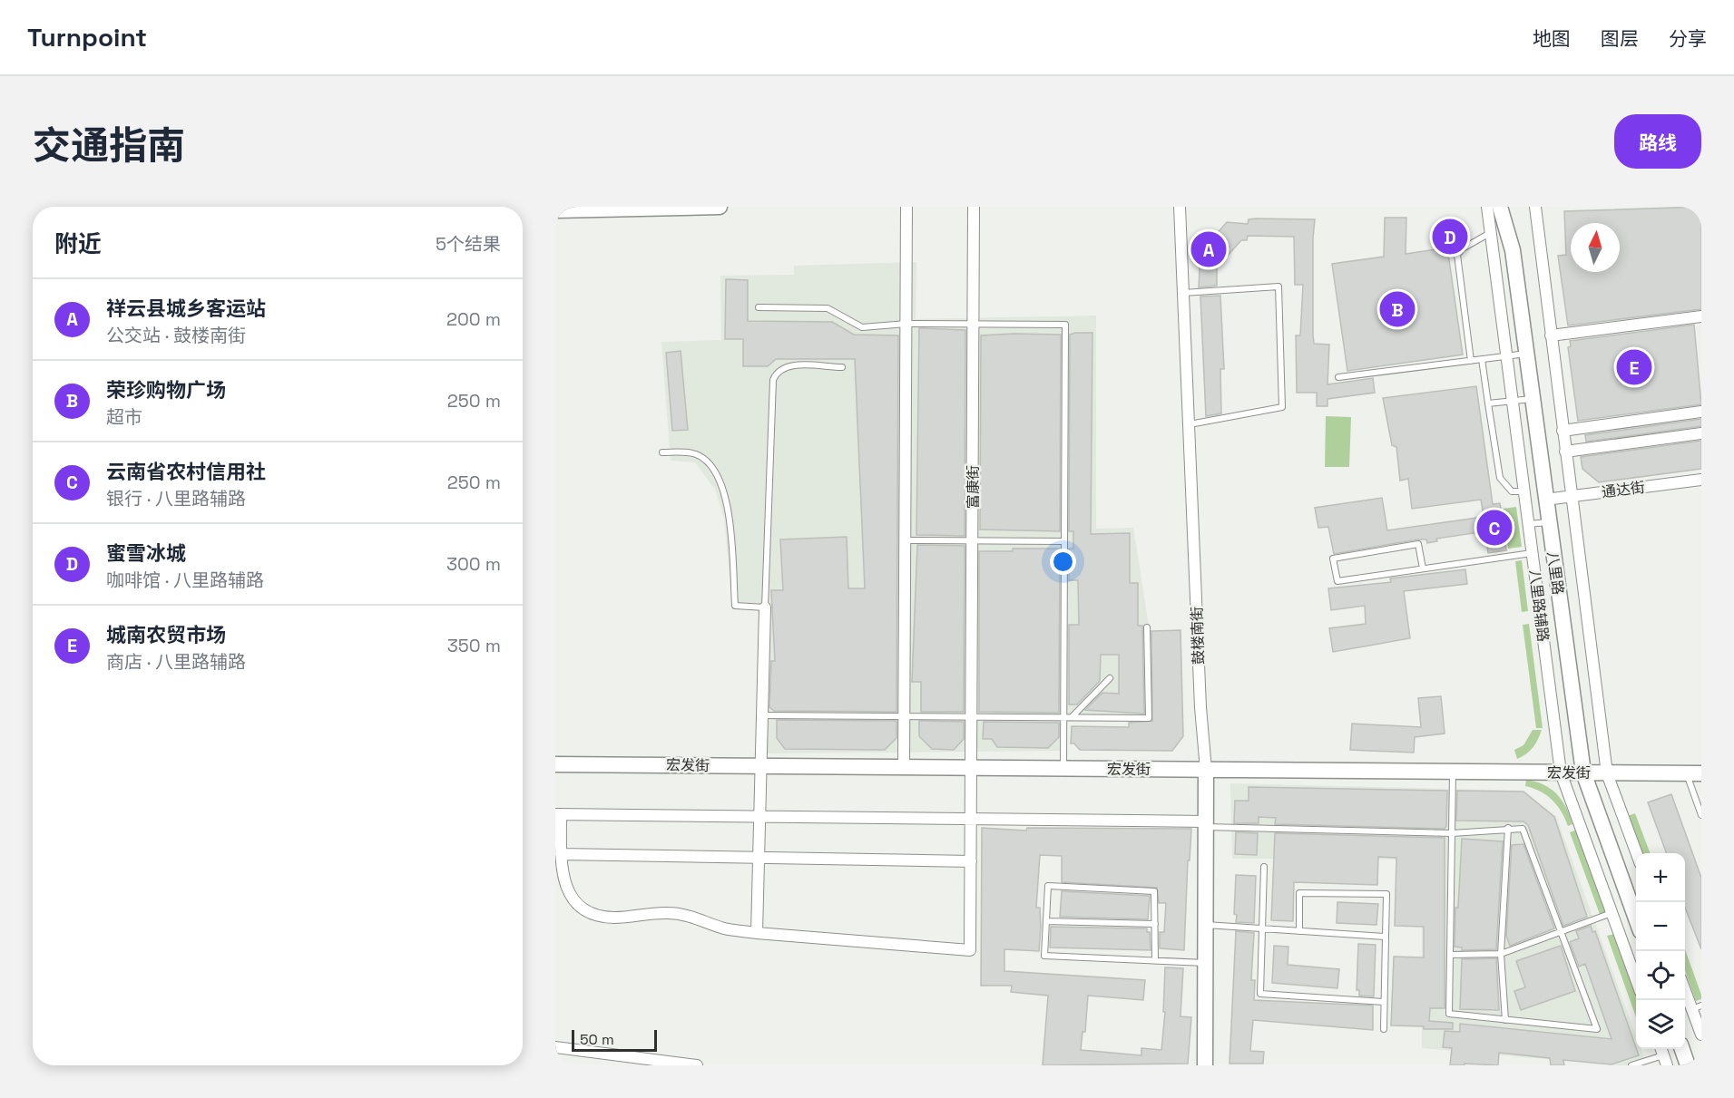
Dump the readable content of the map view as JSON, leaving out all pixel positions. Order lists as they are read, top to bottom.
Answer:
{
  "streets": {
    "street": [
      "富康街",
      "通达街",
      "八里路",
      "八里路辅路",
      "鼓楼南街",
      "宏发街"
    ]
  },
  "crossings": [
    ["富康街", "宏发街"],
    ["通达街", "八里路"],
    ["八里路", "宏发街"],
    ["八里路辅路", "宏发街"],
    ["鼓楼南街", "宏发街"]
  ],
  "scale_bar": "50 m",
  "north": "top",
  "page": {
    "header": "Turnpoint",
    "nav": ["地图", "图层", "分享"],
    "title": "交通指南",
    "buttons": "路线",
    "heading": ["附近", "5个结果"],
    "pins": [
      "D",
      "A",
      "B",
      "E",
      "C"
    ],
    "list": [
      {
        "mark": "A",
        "name": "祥云县城乡客运站",
        "note": "公交站 · 鼓楼南街",
        "value": "200 m"
      },
      {
        "mark": "B",
        "name": "荣珍购物广场",
        "note": "超市",
        "value": "250 m"
      },
      {
        "mark": "C",
        "name": "云南省农村信用社",
        "note": "银行 · 八里路辅路",
        "value": "250 m"
      },
      {
        "mark": "D",
        "name": "蜜雪冰城",
        "note": "咖啡馆 · 八里路辅路",
        "value": "300 m"
      },
      {
        "mark": "E",
        "name": "城南农贸市场",
        "note": "商店 · 八里路辅路",
        "value": "350 m"
      }
    ],
    "map_buttons": ["+", "−"],
    "scale": "50 m"
  }
}
